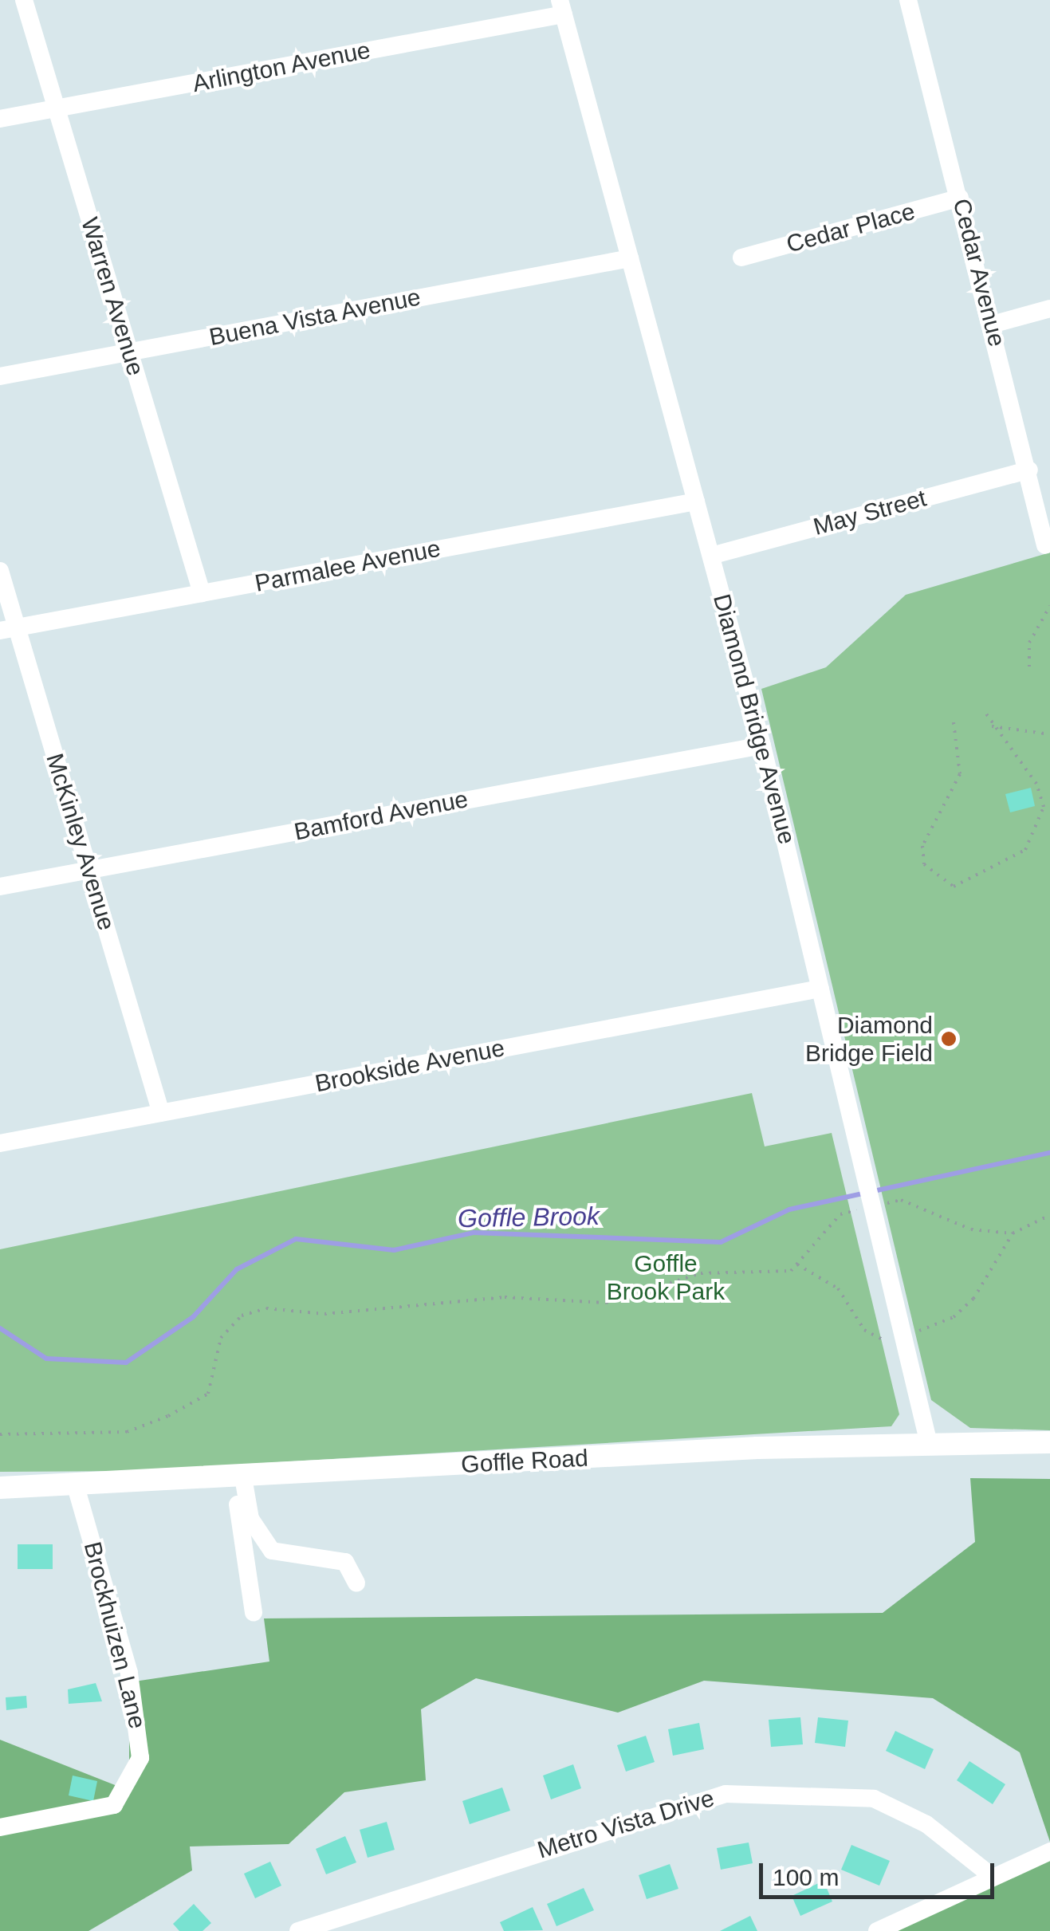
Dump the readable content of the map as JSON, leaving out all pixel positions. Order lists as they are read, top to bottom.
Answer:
{
  "streets": {
    "main road": ["Goffle Road"],
    "street": [
      "Arlington Avenue",
      "Cedar Place",
      "Cedar Avenue",
      "Warren Avenue",
      "Buena Vista Avenue",
      "May Street",
      "Parmalee Avenue",
      "Diamond Bridge Avenue",
      "Bamford Avenue",
      "McKinley Avenue",
      "Brookside Avenue",
      "Brockhuizen Lane",
      "Metro Vista Drive"
    ]
  },
  "crossings": [
    ["Arlington Avenue", "Warren Avenue"],
    ["Arlington Avenue", "Diamond Bridge Avenue"],
    ["Cedar Place", "Cedar Avenue"],
    ["Cedar Avenue", "May Street"],
    ["Warren Avenue", "Buena Vista Avenue"],
    ["Warren Avenue", "Parmalee Avenue"],
    ["Buena Vista Avenue", "Diamond Bridge Avenue"],
    ["May Street", "Diamond Bridge Avenue"],
    ["Parmalee Avenue", "Diamond Bridge Avenue"],
    ["Parmalee Avenue", "McKinley Avenue"],
    ["Diamond Bridge Avenue", "Bamford Avenue"],
    ["Diamond Bridge Avenue", "Brookside Avenue"],
    ["Diamond Bridge Avenue", "Goffle Road"],
    ["Bamford Avenue", "McKinley Avenue"],
    ["McKinley Avenue", "Brookside Avenue"],
    ["Goffle Road", "Brockhuizen Lane"]
  ],
  "water": ["Goffle Brook"],
  "parks": ["Goffle Brook Park"],
  "places": ["Diamond Bridge Field"],
  "scale_bar": "100 m"
}
